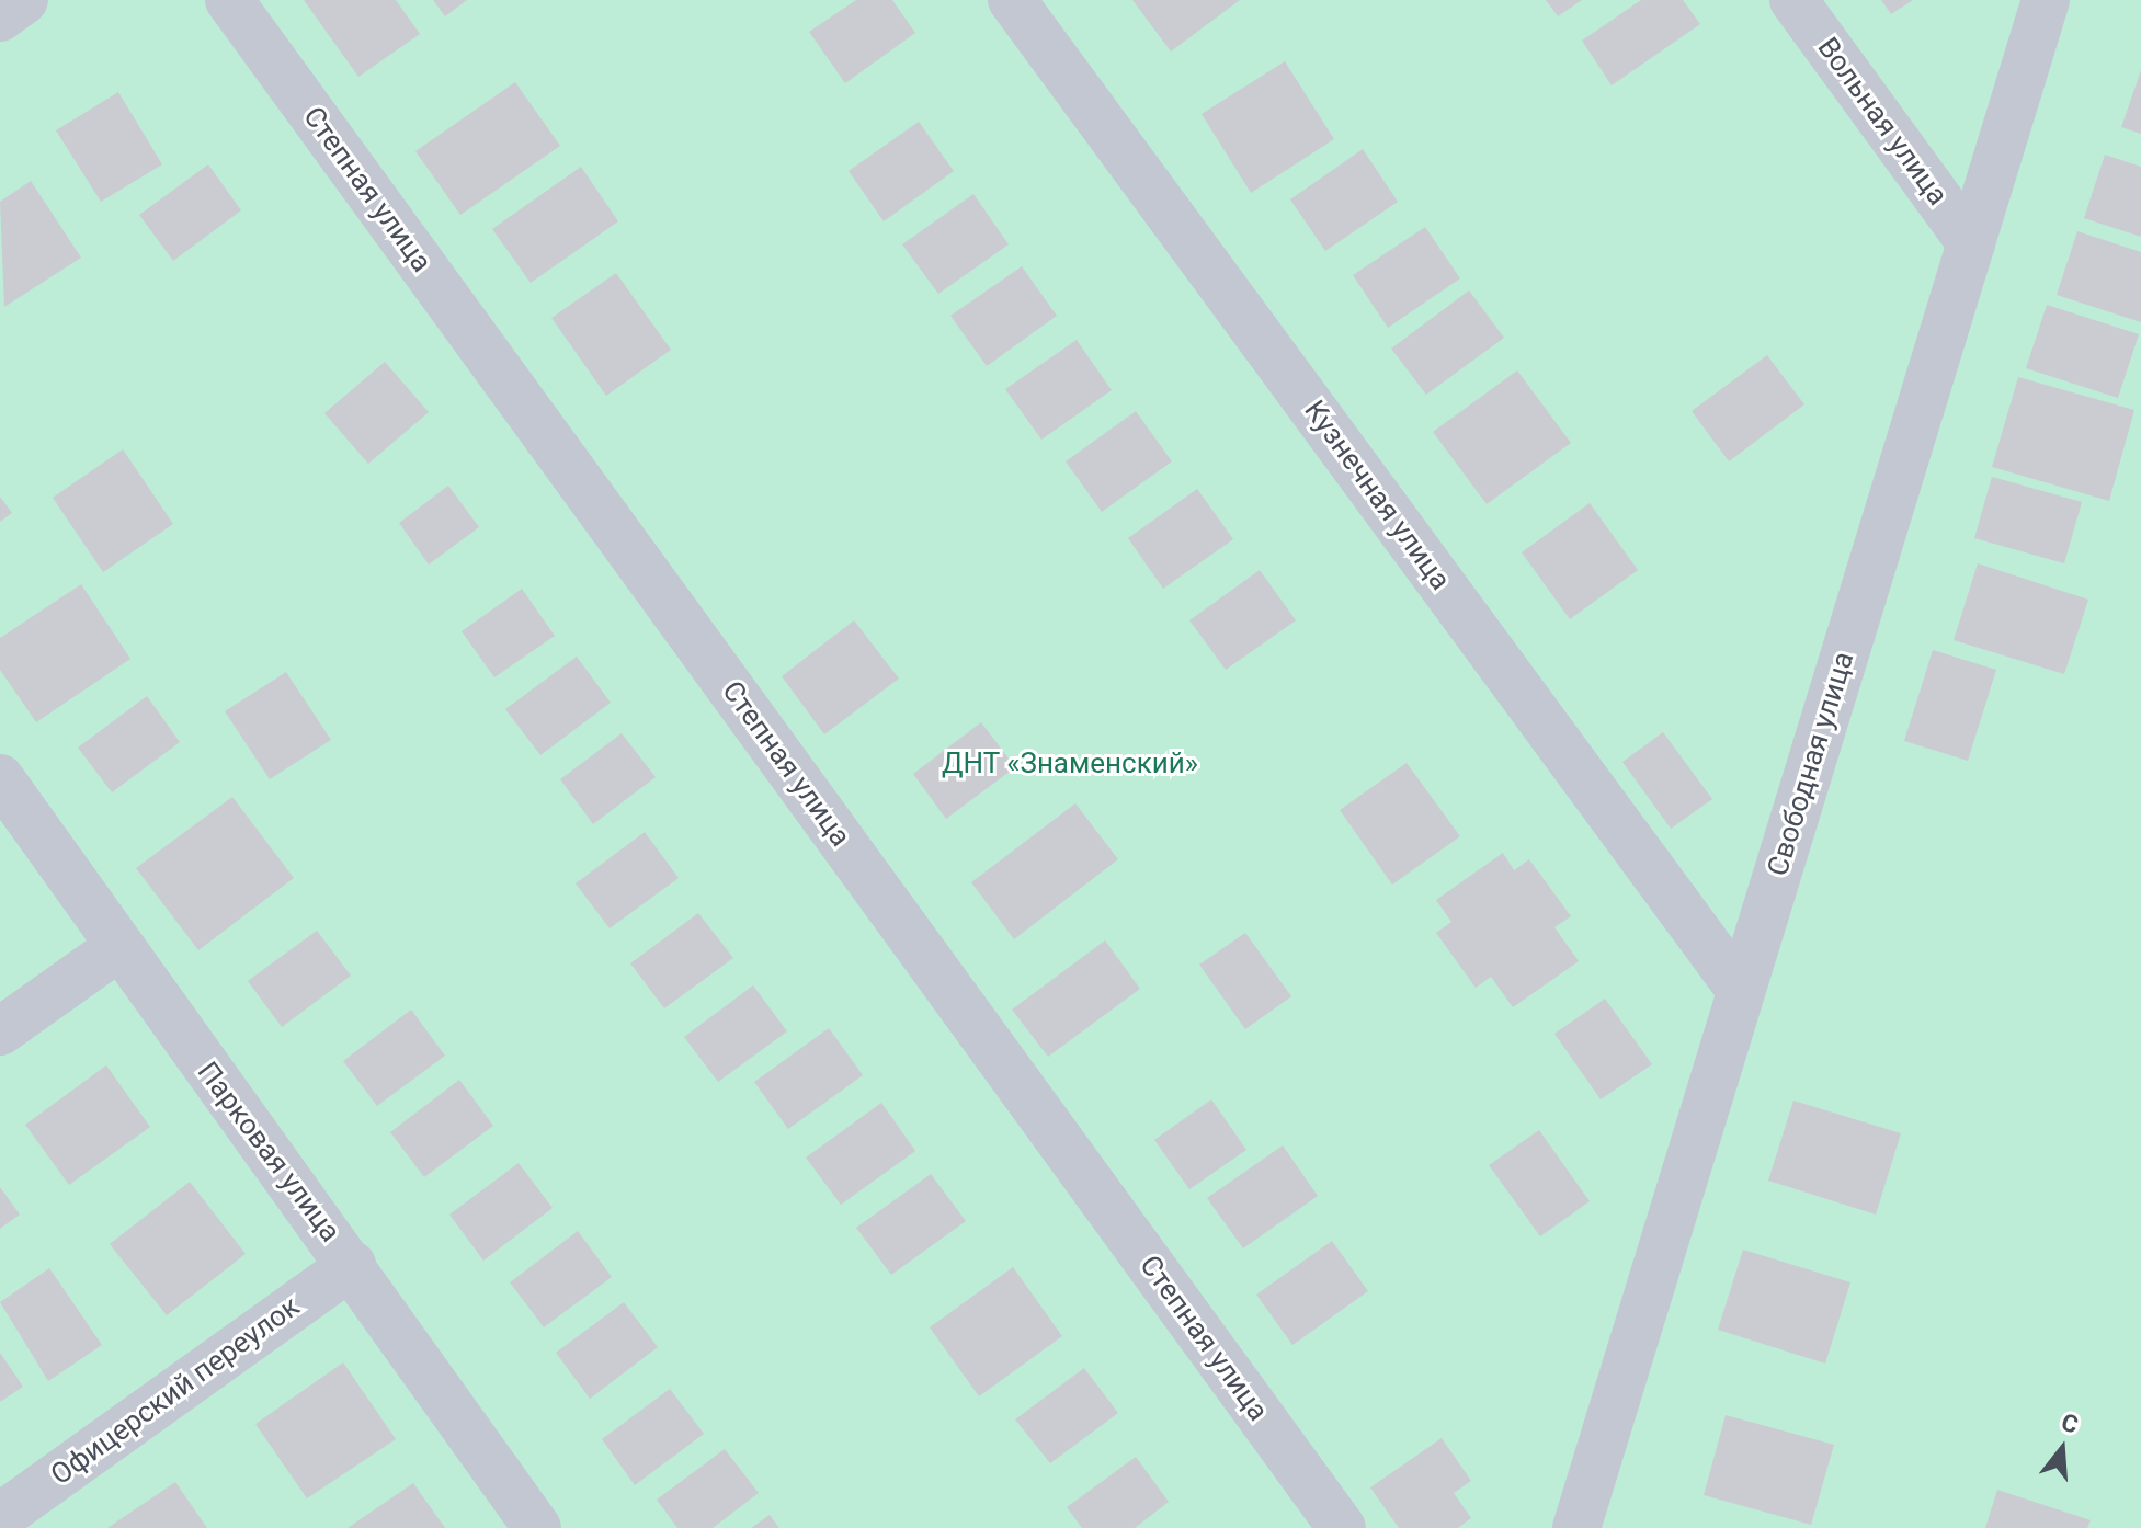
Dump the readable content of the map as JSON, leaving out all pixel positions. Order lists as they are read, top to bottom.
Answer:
{
  "streets": {
    "street": [
      "Вольная улица",
      "Степная улица",
      "Кузнечная улица",
      "Свободная улица",
      "Парковая улица",
      "Офицерский переулок"
    ]
  },
  "crossings": [
    ["Вольная улица", "Свободная улица"],
    ["Кузнечная улица", "Свободная улица"],
    ["Парковая улица", "Офицерский переулок"]
  ],
  "parks": ["ДНТ «Знаменский»"],
  "north": "top"
}
